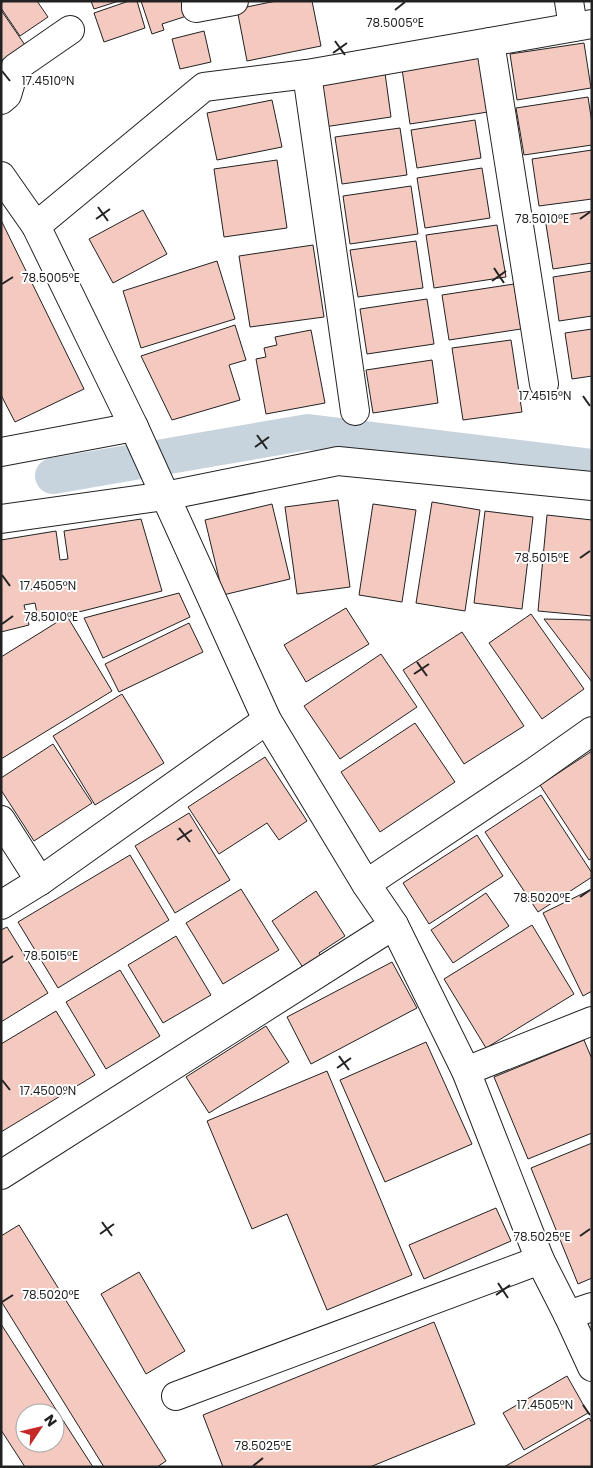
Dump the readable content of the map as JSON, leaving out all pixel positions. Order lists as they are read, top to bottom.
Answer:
{
  "north": "top right",
  "coordinates": [
    "78.5005°E",
    "17.4510°N",
    "78.5010°E",
    "17.4515°N",
    "78.5015°E",
    "17.4505°N",
    "78.5020°E",
    "17.4500°N",
    "78.5025°E"
  ]
}
